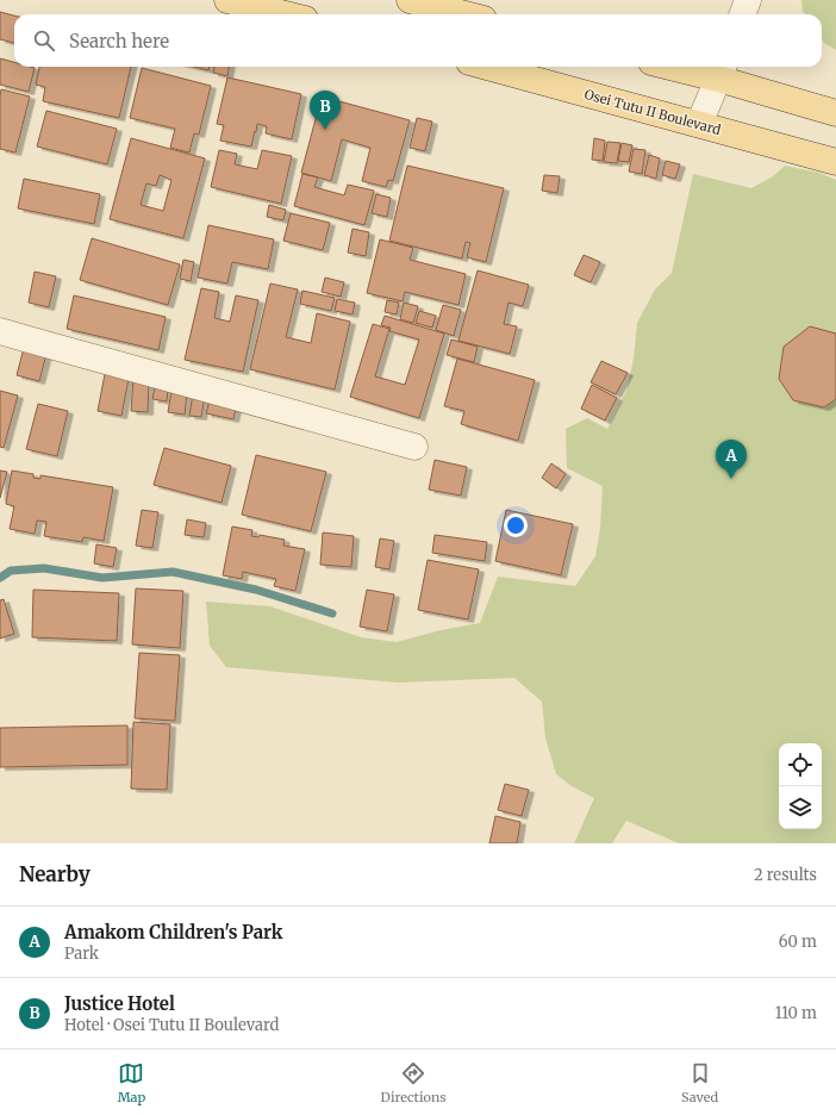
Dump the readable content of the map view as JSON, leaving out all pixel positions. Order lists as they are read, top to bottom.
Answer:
{
  "streets": {
    "main road": ["Osei Tutu II Boulevard"]
  },
  "page": {
    "search": "Search here",
    "pins": ["B", "A"],
    "heading": ["Nearby", "2 results"],
    "list": [
      {
        "mark": "A",
        "name": "Amakom Children's Park",
        "note": "Park",
        "value": "60 m"
      },
      {
        "mark": "B",
        "name": "Justice Hotel",
        "note": "Hotel · Osei Tutu II Boulevard",
        "value": "110 m"
      }
    ],
    "nav": ["Map", "Directions", "Saved"]
  }
}
